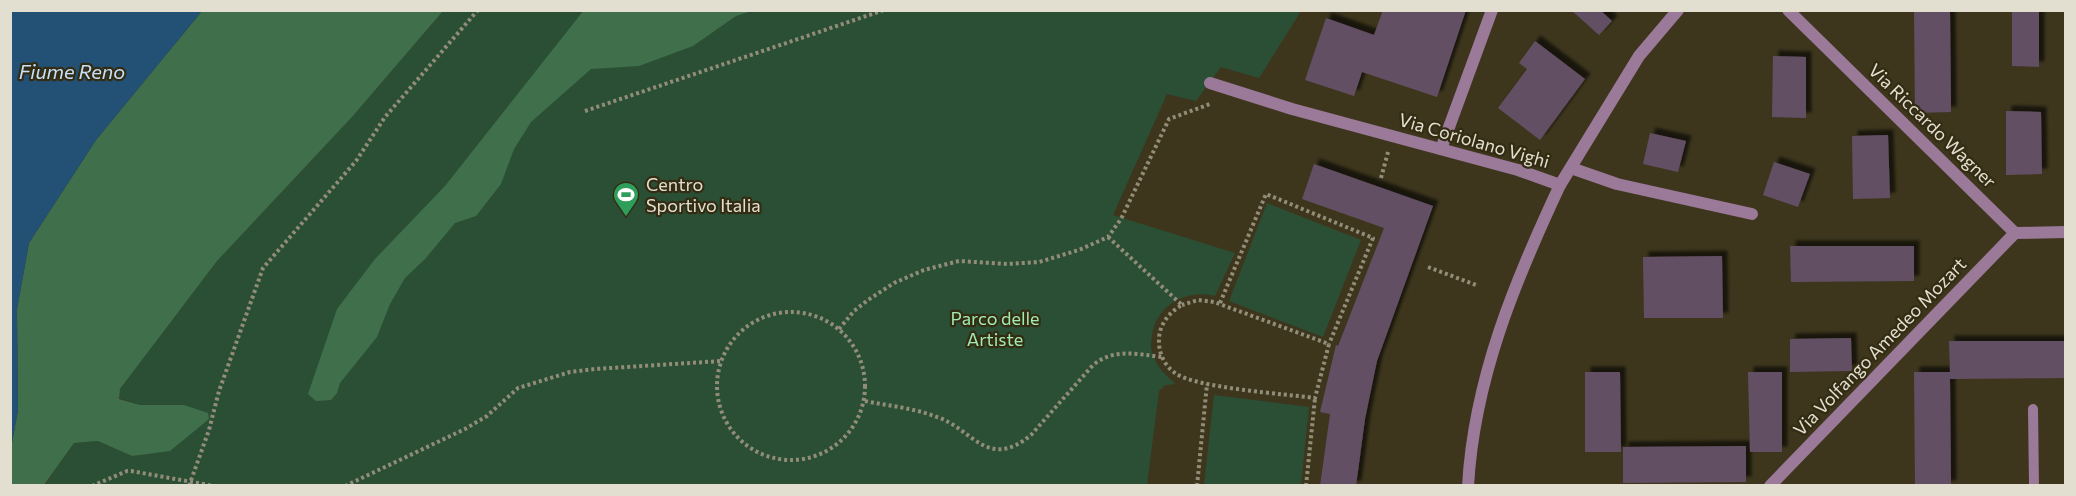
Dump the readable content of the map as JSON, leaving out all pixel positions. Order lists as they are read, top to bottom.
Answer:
{
  "streets": {
    "street": ["Via Riccardo Wagner", "Via Coriolano Vighi", "Via Volfango Amedeo Mozart"]
  },
  "crossings": [
    ["Via Riccardo Wagner", "Via Volfango Amedeo Mozart"]
  ],
  "water": ["Fiume Reno"],
  "parks": ["Parco delle Artiste"],
  "places": {
    "sports": ["Centro Sportivo Italia"]
  }
}
